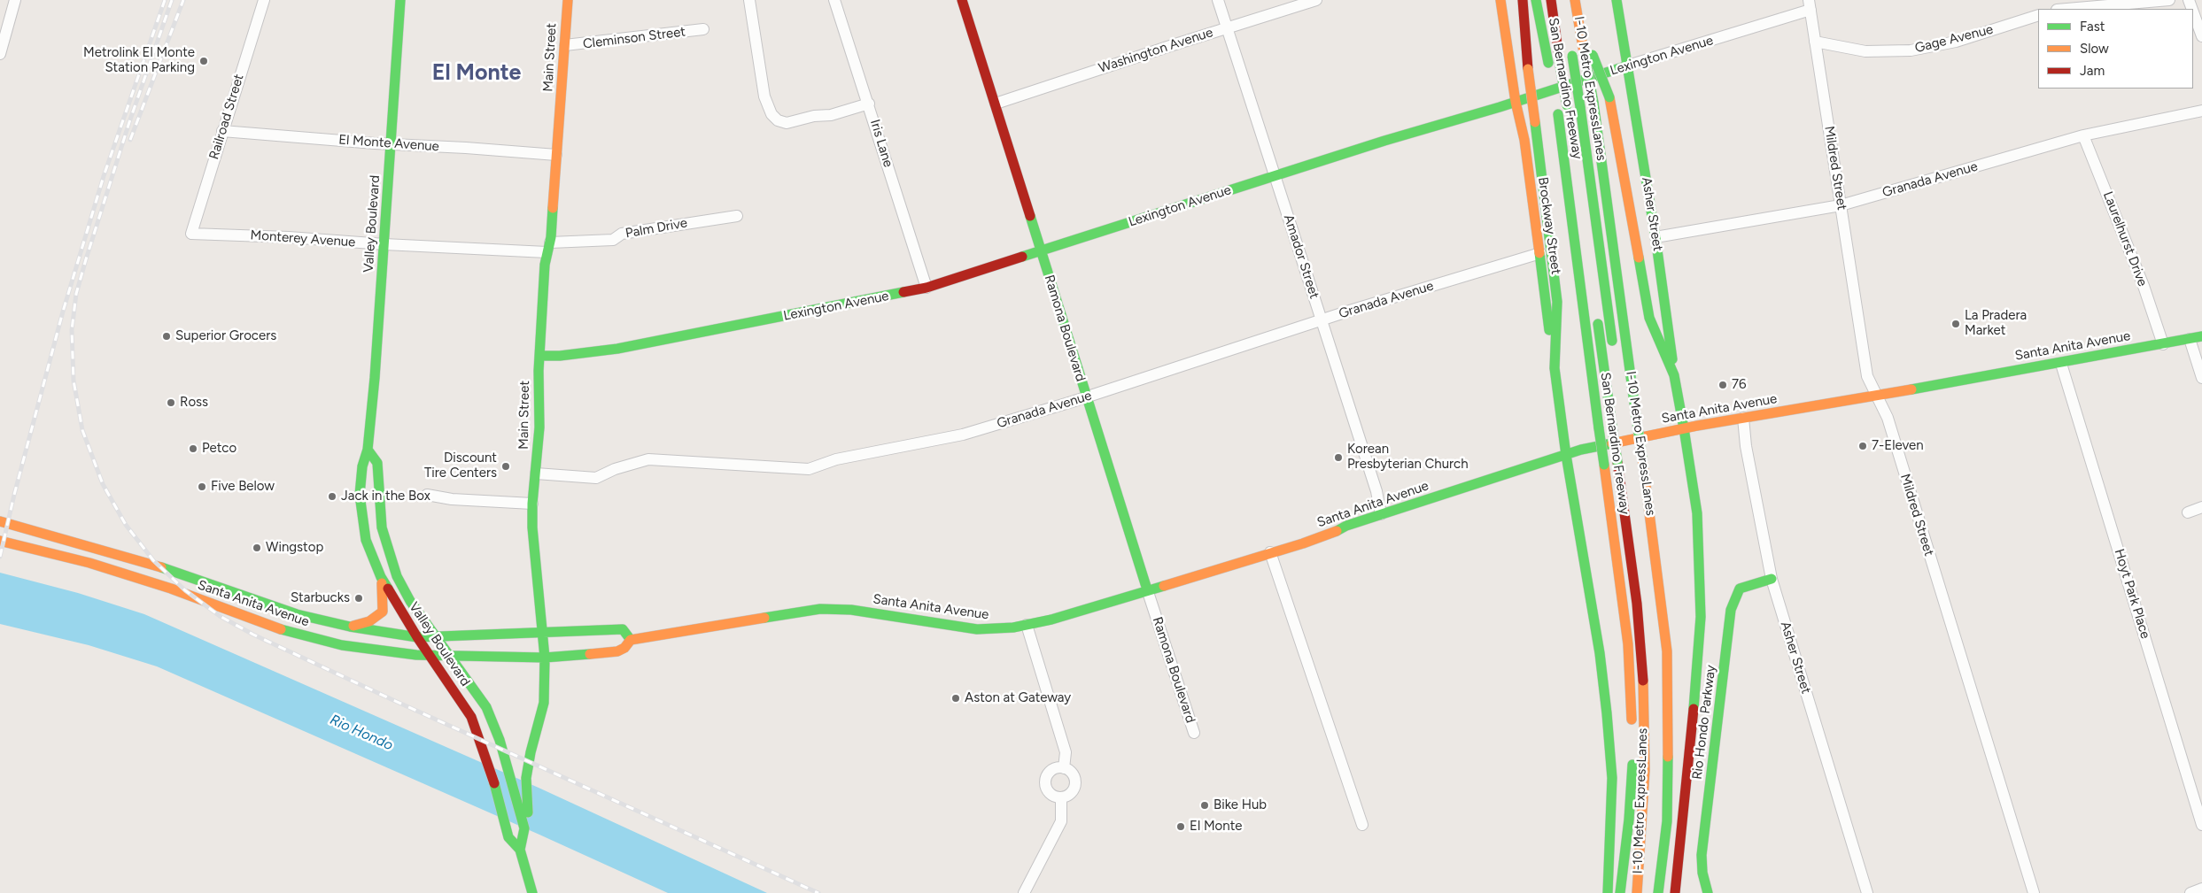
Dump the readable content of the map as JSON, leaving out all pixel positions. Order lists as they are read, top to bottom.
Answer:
{
  "streets": {
    "main road": [
      "Lexington Avenue",
      "Main Street",
      "San Bernardino Freeway",
      "I-10 Metro ExpressLanes",
      "Asher Street",
      "Valley Boulevard",
      "Brockway Street",
      "Ramona Boulevard",
      "Santa Anita Avenue",
      "Rio Hondo Parkway"
    ],
    "street": [
      "Cleminson Street",
      "Gage Avenue",
      "Washington Avenue",
      "Railroad Street",
      "El Monte Avenue",
      "Iris Lane",
      "Mildred Street",
      "Granada Avenue",
      "Palm Drive",
      "Monterey Avenue",
      "Laurelhurst Drive",
      "Amador Street",
      "Hoyt Park Place"
    ]
  },
  "crossings": [
    ["Cleminson Street", "Main Street"],
    ["Gage Avenue", "Mildred Street"],
    ["Washington Avenue", "Amador Street"],
    ["Washington Avenue", "Ramona Boulevard"],
    ["Lexington Avenue", "Main Street"],
    ["Lexington Avenue", "Iris Lane"],
    ["Lexington Avenue", "Mildred Street"],
    ["Lexington Avenue", "Asher Street"],
    ["Lexington Avenue", "Brockway Street"],
    ["Lexington Avenue", "Amador Street"],
    ["Lexington Avenue", "Ramona Boulevard"],
    ["Main Street", "El Monte Avenue"],
    ["Main Street", "Granada Avenue"],
    ["Main Street", "Valley Boulevard"],
    ["Main Street", "Palm Drive"],
    ["Main Street", "Monterey Avenue"],
    ["Main Street", "Santa Anita Avenue"],
    ["Railroad Street", "El Monte Avenue"],
    ["Railroad Street", "Monterey Avenue"],
    ["El Monte Avenue", "Valley Boulevard"],
    ["Mildred Street", "Granada Avenue"],
    ["Mildred Street", "Santa Anita Avenue"],
    ["Granada Avenue", "Asher Street"],
    ["Granada Avenue", "Brockway Street"],
    ["Granada Avenue", "Laurelhurst Drive"],
    ["Granada Avenue", "Amador Street"],
    ["Granada Avenue", "Ramona Boulevard"],
    ["Asher Street", "Santa Anita Avenue"],
    ["Asher Street", "Rio Hondo Parkway"],
    ["Valley Boulevard", "Monterey Avenue"],
    ["Valley Boulevard", "Santa Anita Avenue"],
    ["Brockway Street", "Santa Anita Avenue"],
    ["Palm Drive", "Monterey Avenue"],
    ["Laurelhurst Drive", "Santa Anita Avenue"],
    ["Amador Street", "Santa Anita Avenue"],
    ["Ramona Boulevard", "Santa Anita Avenue"],
    ["Santa Anita Avenue", "Hoyt Park Place"]
  ],
  "districts": ["El Monte"],
  "water": ["Rio Hondo"],
  "places": [
    "Metrolink El Monte Station Parking",
    "La Pradera Market",
    "Superior Grocers",
    "76",
    "Ross",
    "7-Eleven",
    "Petco",
    "Korean Presbyterian Church",
    "Discount Tire Centers",
    "Five Below",
    "Jack in the Box",
    "Wingstop",
    "Starbucks",
    "Aston at Gateway",
    "Bike Hub",
    "El Monte"
  ],
  "legend": ["Fast", "Slow", "Jam"]
}
